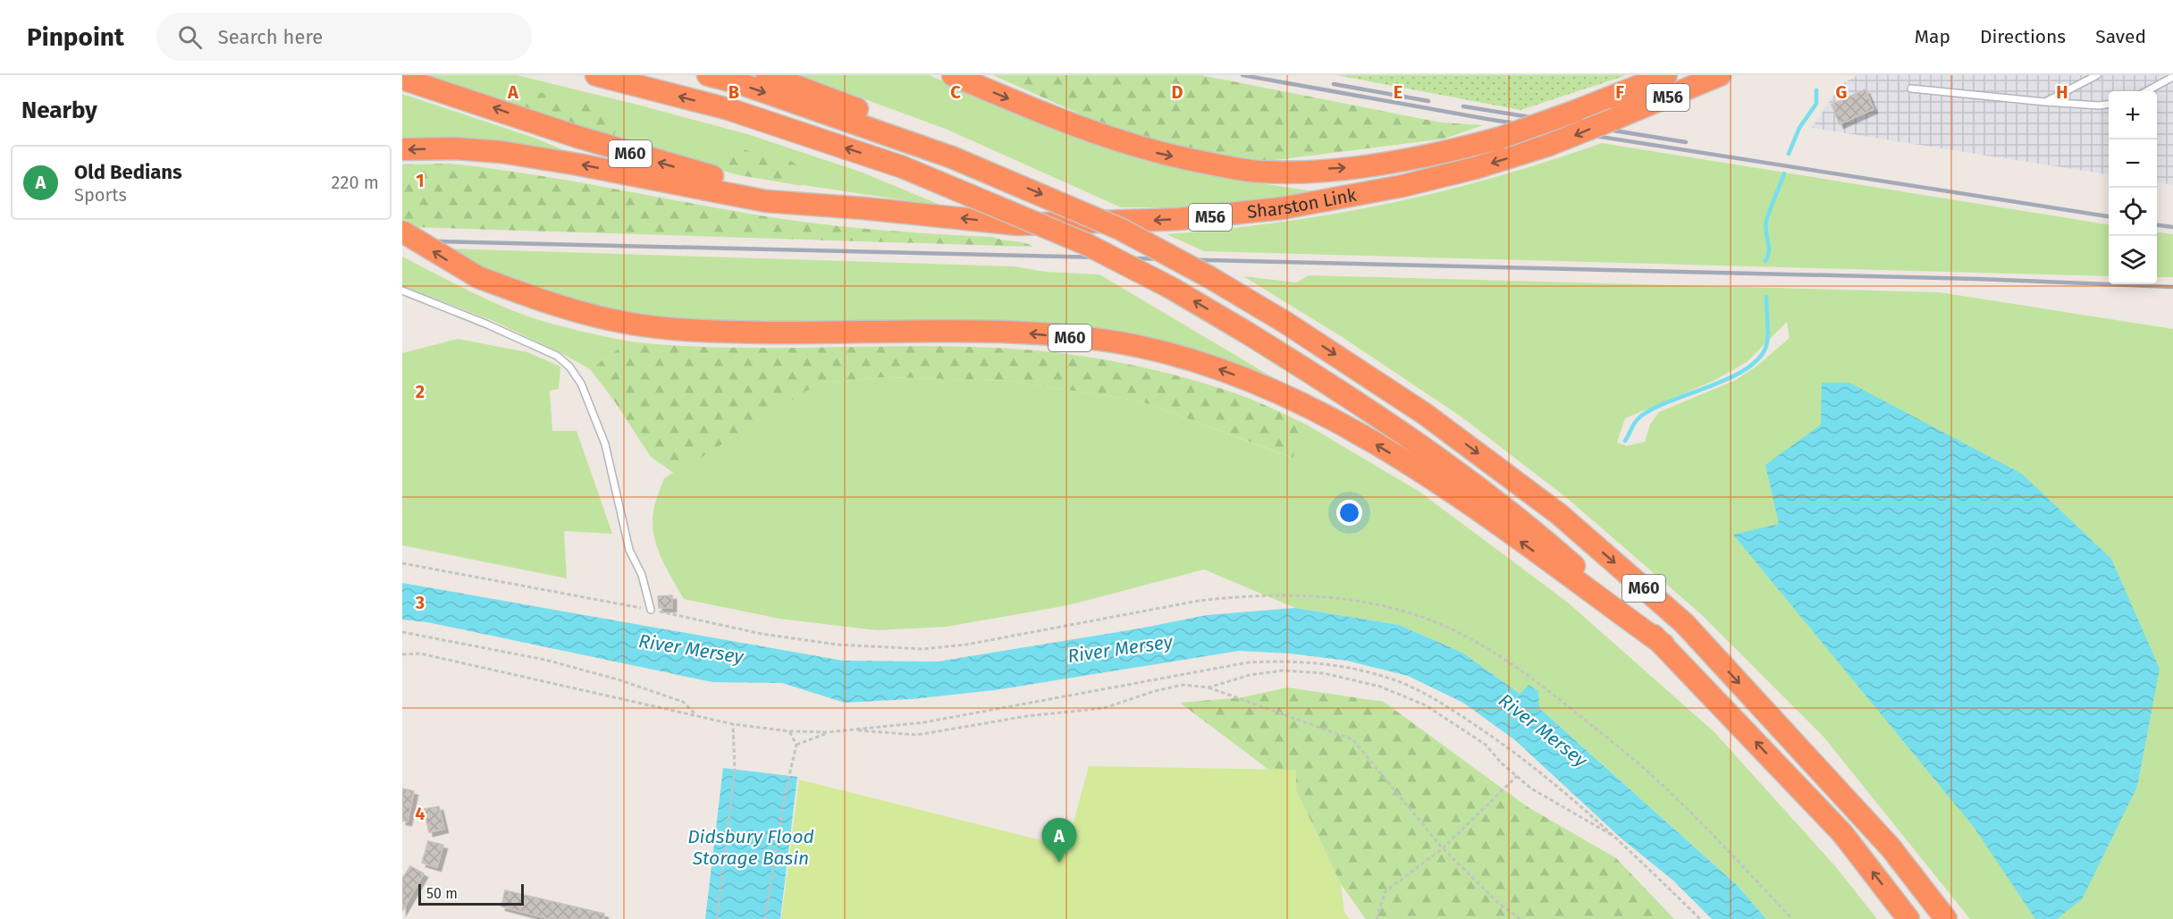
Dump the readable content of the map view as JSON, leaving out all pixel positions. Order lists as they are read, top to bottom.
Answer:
{
  "streets": {
    "highway": ["M56", "M60", "Sharston Link"]
  },
  "crossings": [
    ["M56", "M60"],
    ["M56", "Sharston Link"],
    ["M60", "Sharston Link"]
  ],
  "water": ["River Mersey", "Didsbury Flood Storage Basin"],
  "scale_bar": "50 m",
  "page": {
    "header": "Pinpoint",
    "search": "Search here",
    "nav": ["Map", "Directions", "Saved"],
    "heading": "Nearby",
    "map_buttons": ["+", "−"],
    "list": [
      {
        "mark": "A",
        "name": "Old Bedians",
        "note": "Sports",
        "value": "220 m"
      }
    ],
    "pins": "A",
    "scale": "50 m"
  },
  "grid": {
    "columns": [
      "A",
      "B",
      "C",
      "D",
      "E",
      "F",
      "G",
      "H"
    ],
    "rows": [
      "1",
      "2",
      "3",
      "4"
    ]
  }
}
